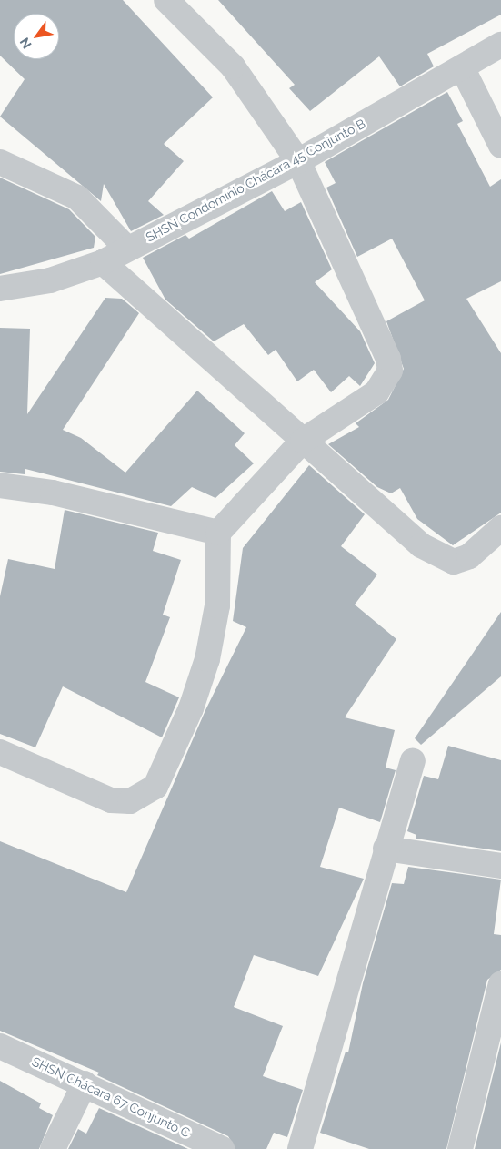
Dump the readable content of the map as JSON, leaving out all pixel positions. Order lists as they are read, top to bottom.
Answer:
{
  "streets": {
    "street": ["SHSN Condomínio Chácara 45 Conjunto B", "SHSN Chácara 67 Conjunto C"]
  },
  "north": "bottom left"
}
